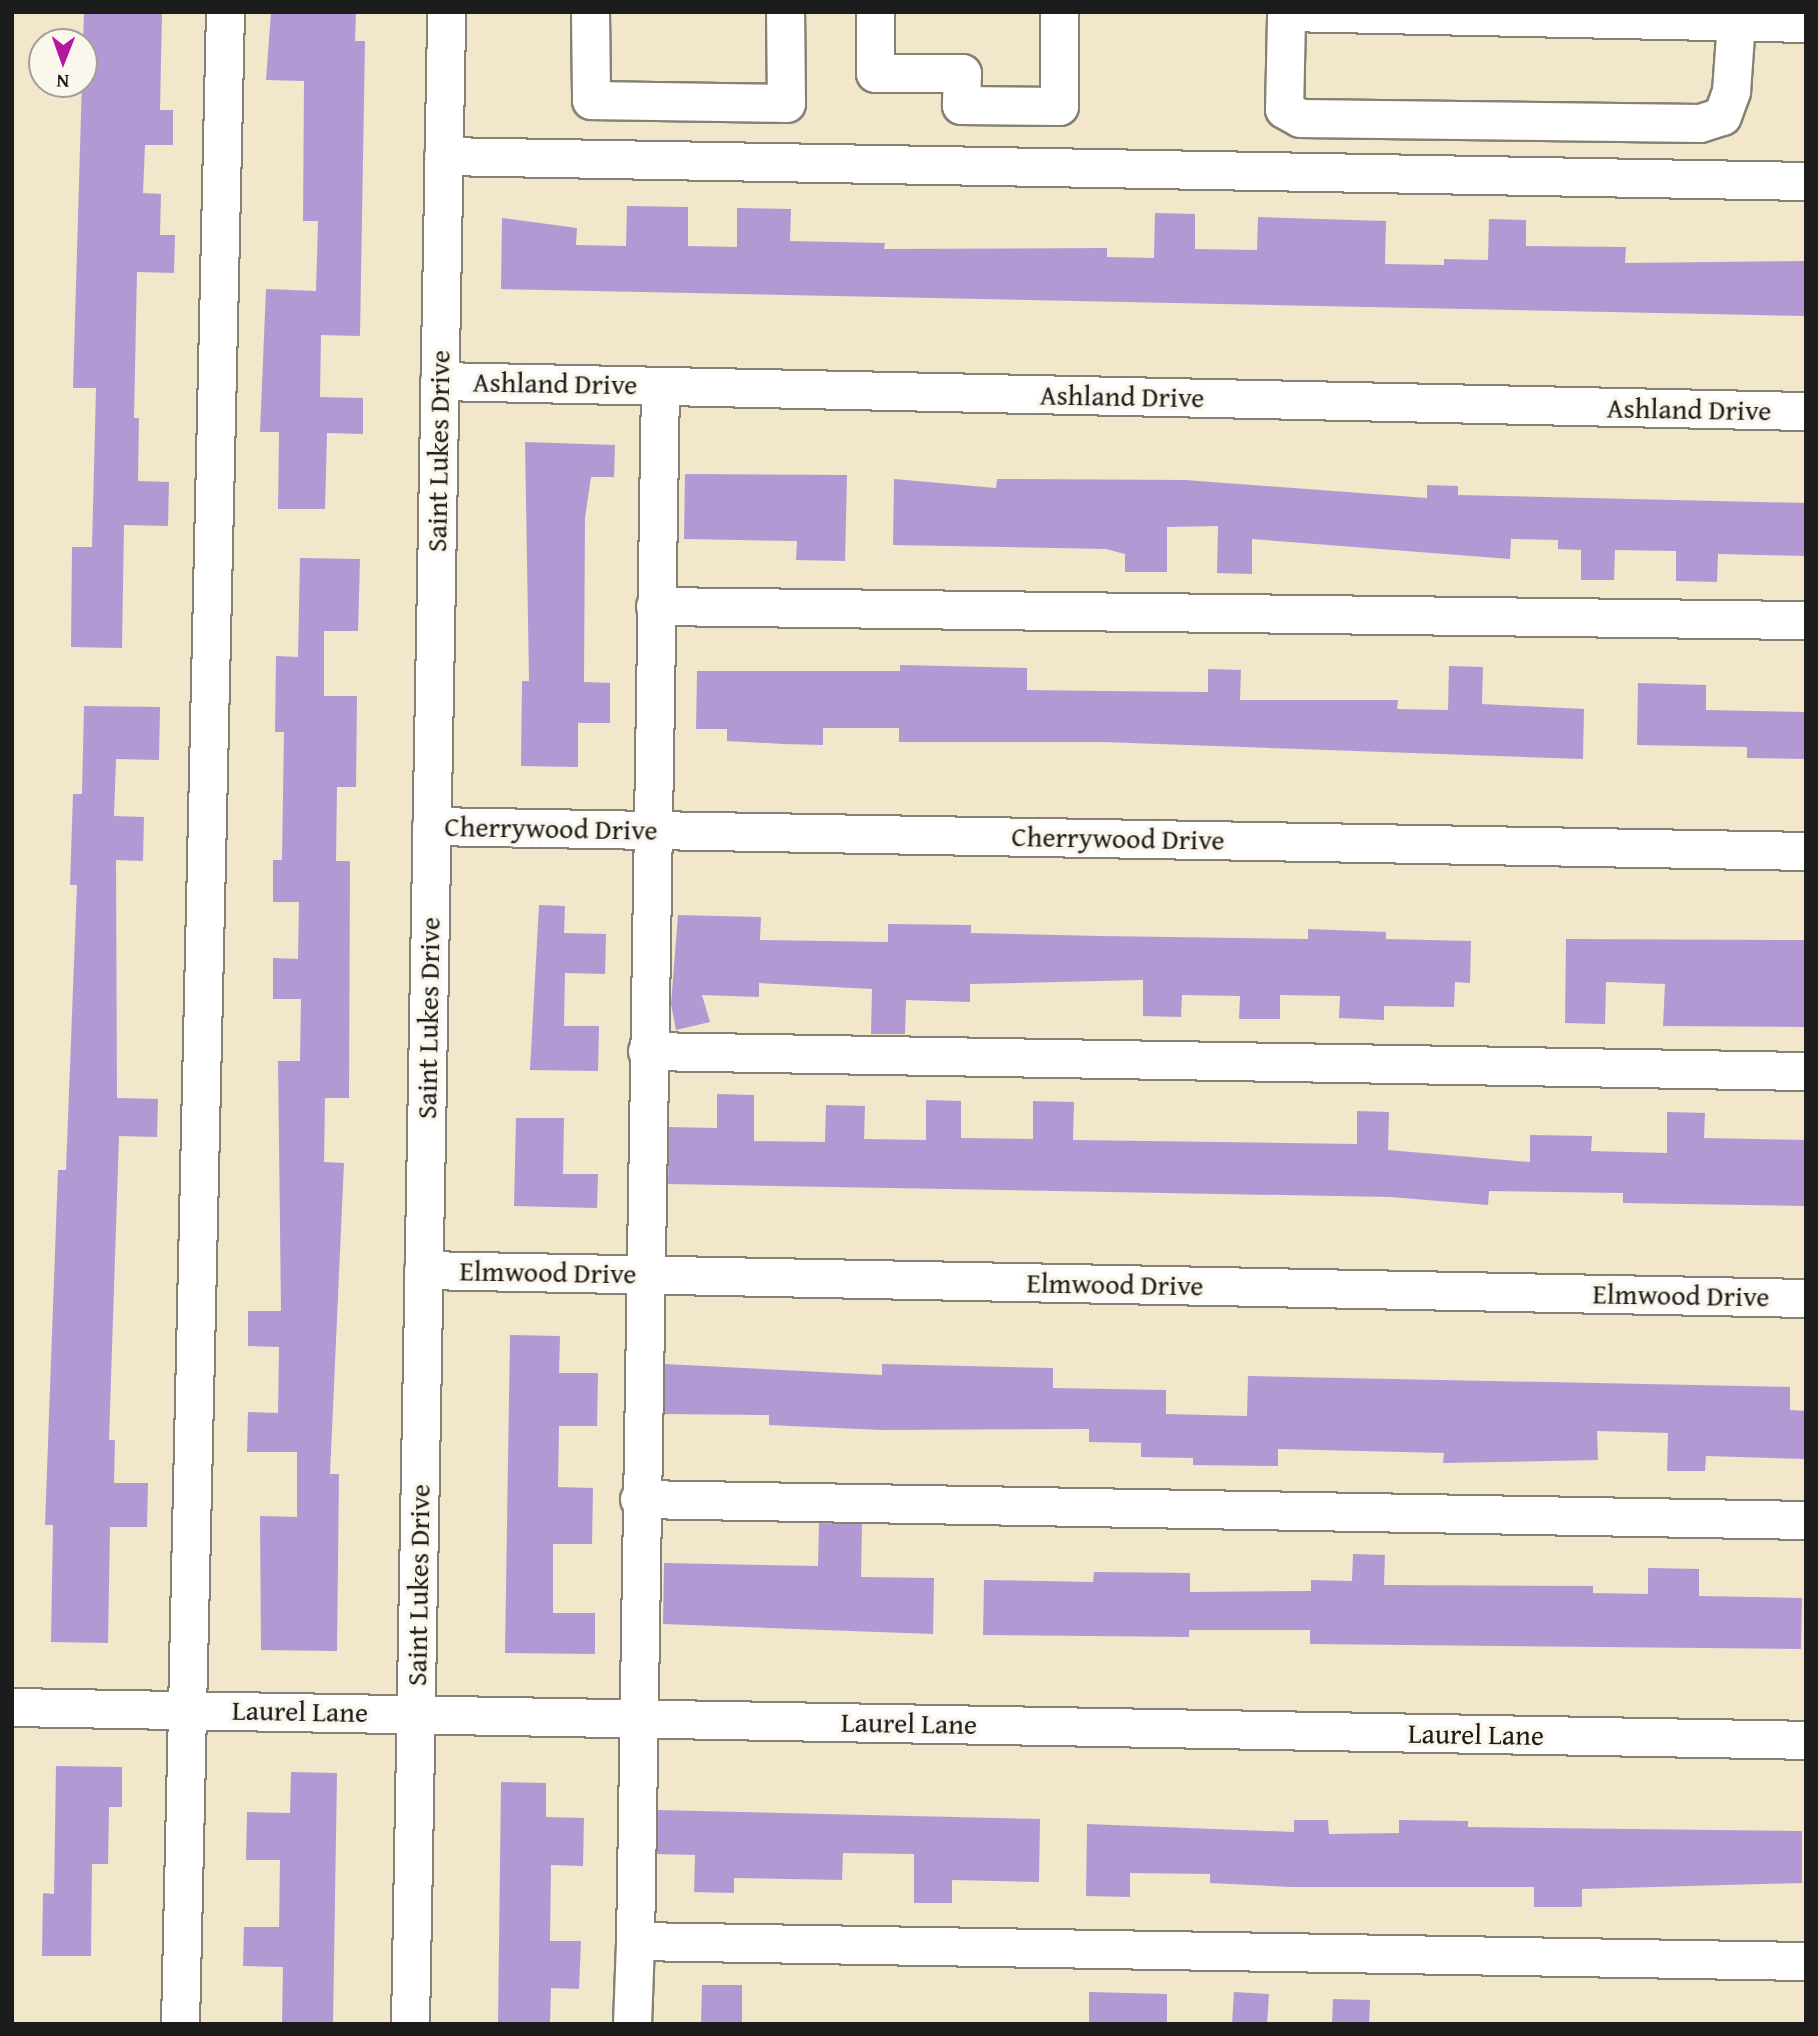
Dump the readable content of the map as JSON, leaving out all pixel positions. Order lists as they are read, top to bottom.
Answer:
{
  "streets": {
    "street": [
      "Ashland Drive",
      "Saint Lukes Drive",
      "Cherrywood Drive",
      "Elmwood Drive",
      "Laurel Lane"
    ]
  },
  "crossings": [
    ["Ashland Drive", "Saint Lukes Drive"],
    ["Saint Lukes Drive", "Cherrywood Drive"],
    ["Saint Lukes Drive", "Elmwood Drive"],
    ["Saint Lukes Drive", "Laurel Lane"]
  ],
  "north": "bottom"
}
